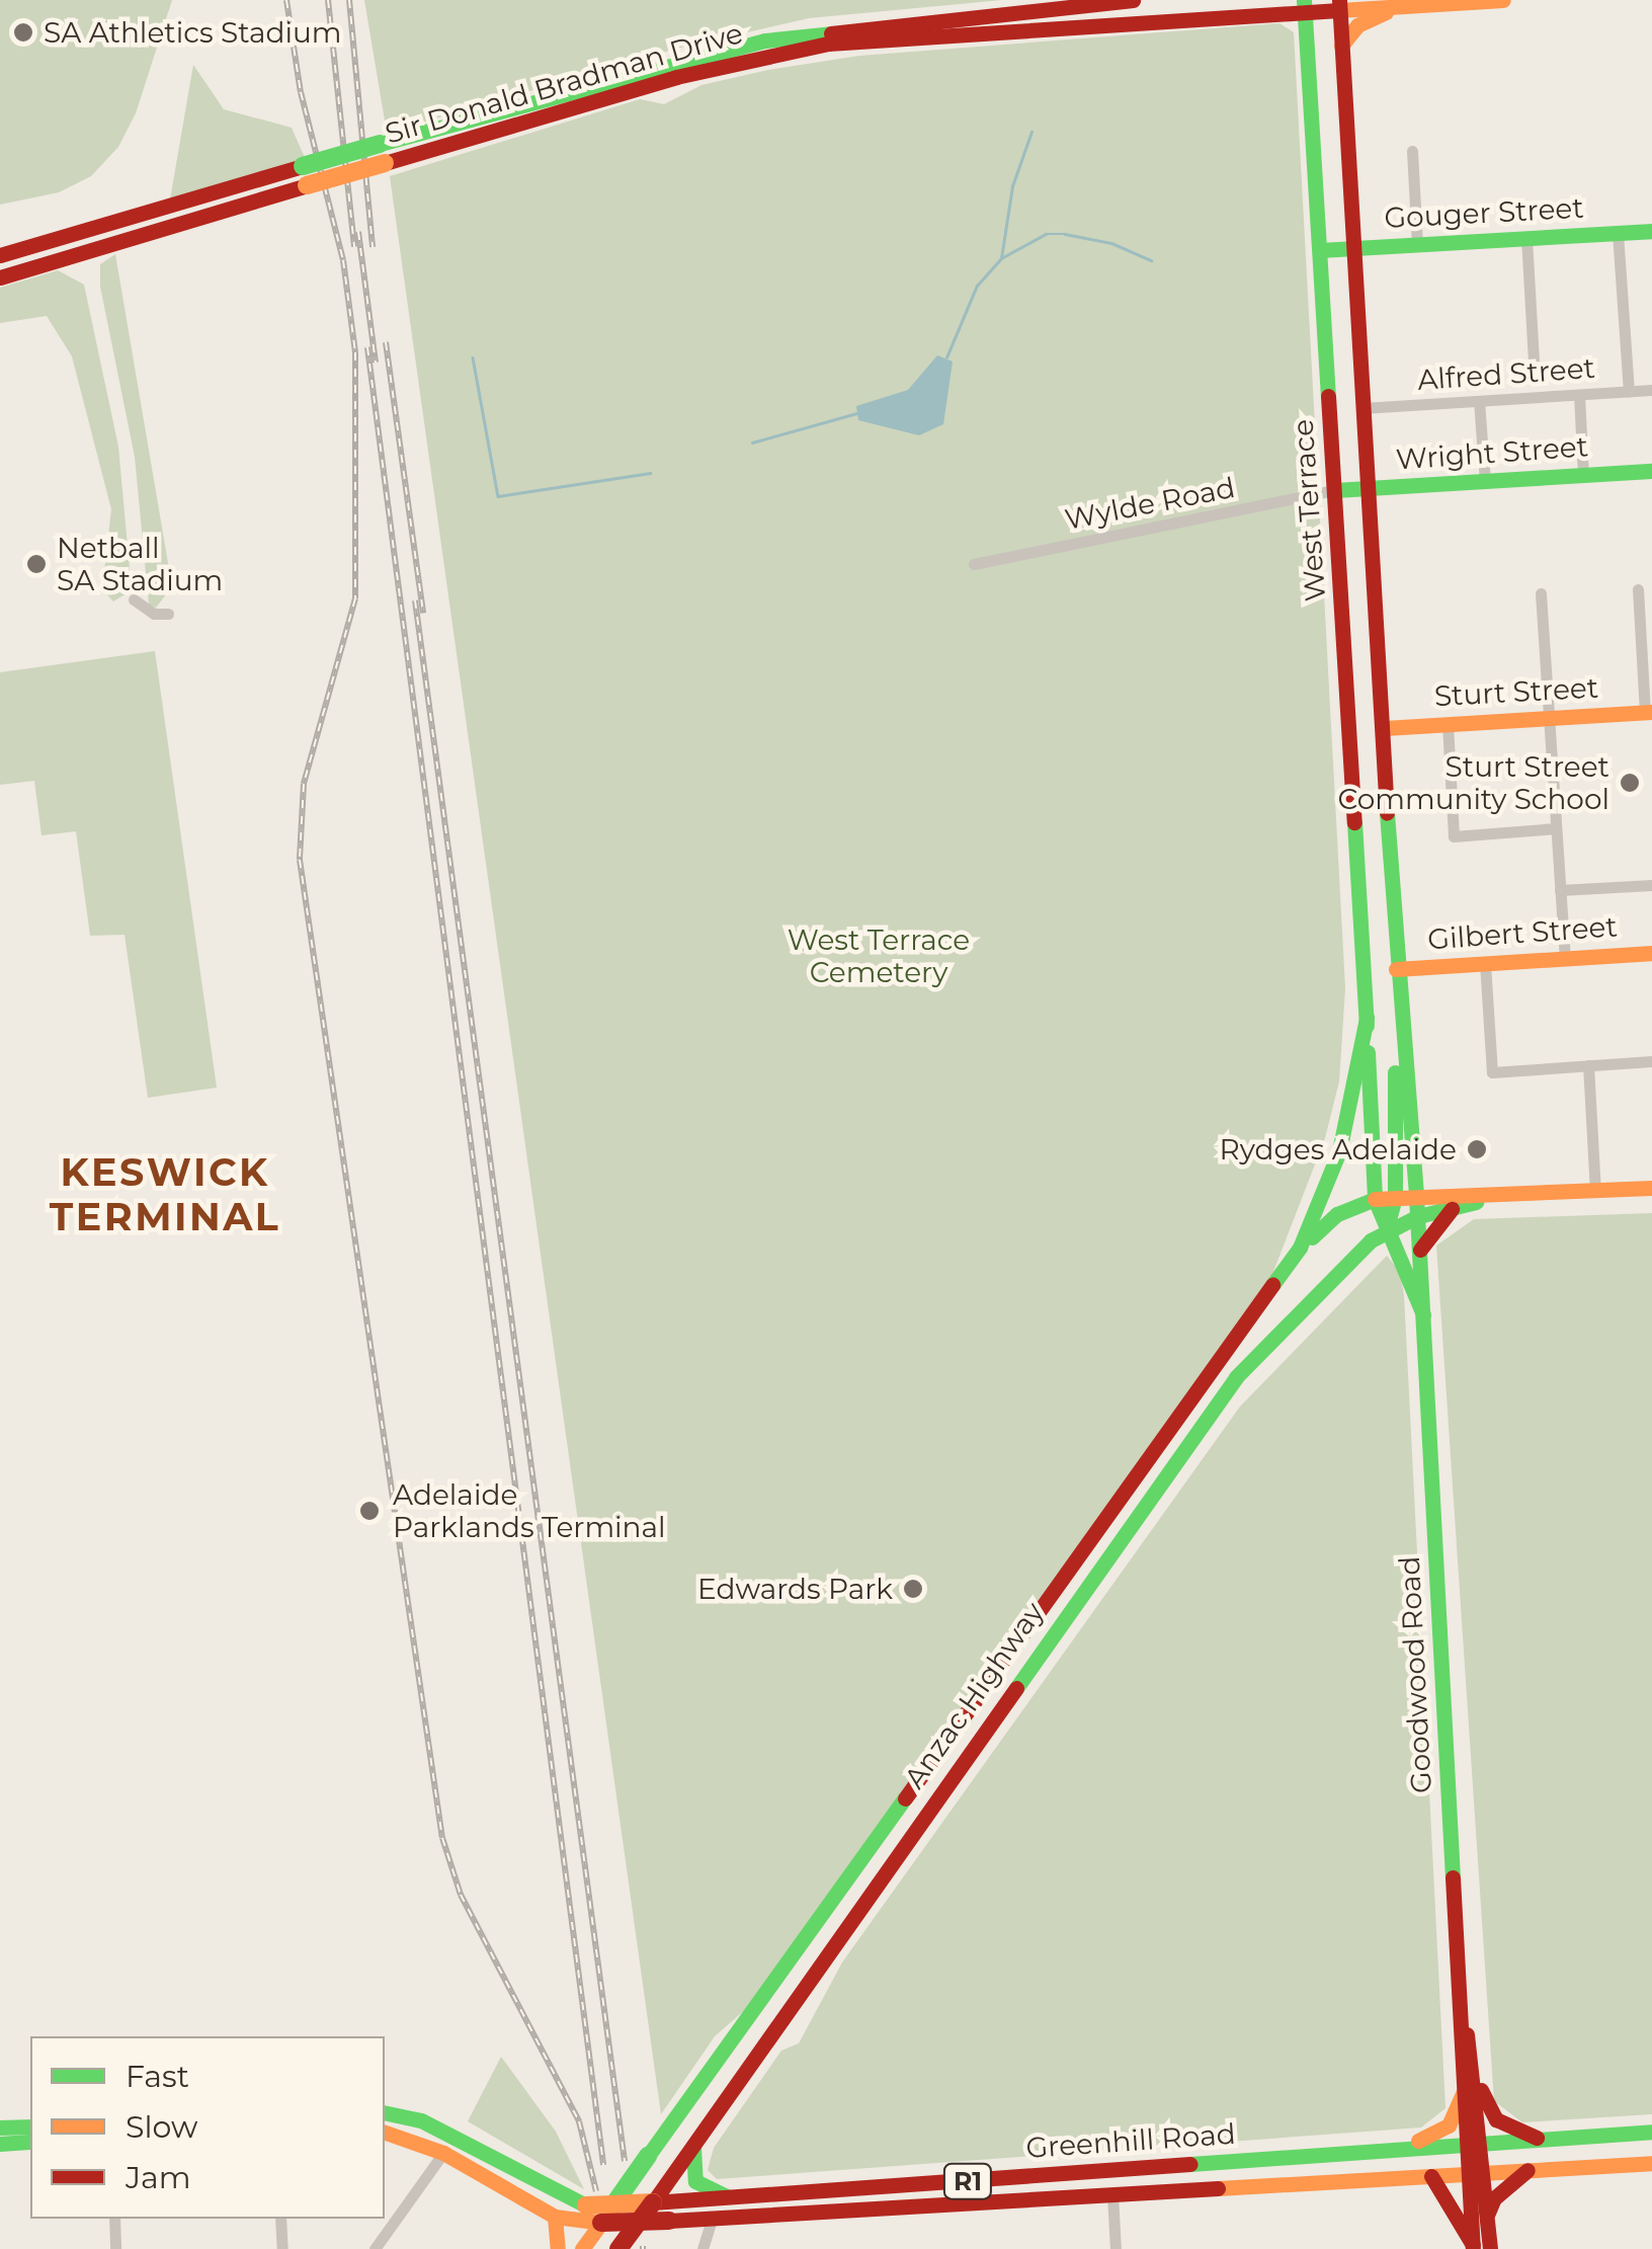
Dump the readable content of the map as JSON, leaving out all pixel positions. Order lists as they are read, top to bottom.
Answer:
{
  "streets": {
    "main road": [
      "Sir Donald Bradman Drive",
      "Gouger Street",
      "Wright Street",
      "West Terrace",
      "Sturt Street",
      "Gilbert Street",
      "Goodwood Road",
      "Anzac Highway",
      "Greenhill Road",
      "R1"
    ],
    "street": ["Alfred Street", "Wylde Road"]
  },
  "crossings": [
    ["Sir Donald Bradman Drive", "West Terrace"],
    ["Gouger Street", "West Terrace"],
    ["Wright Street", "Wylde Road"],
    ["Wright Street", "West Terrace"],
    ["Wylde Road", "West Terrace"],
    ["West Terrace", "Sturt Street"],
    ["West Terrace", "Goodwood Road"],
    ["West Terrace", "Anzac Highway"],
    ["Goodwood Road", "Anzac Highway"],
    ["Goodwood Road", "Greenhill Road"],
    ["Anzac Highway", "Greenhill Road"],
    ["Anzac Highway", "R1"],
    ["Greenhill Road", "R1"]
  ],
  "districts": ["KESWICK TERMINAL"],
  "parks": ["West Terrace Cemetery"],
  "places": [
    "SA Athletics Stadium",
    "Netball SA Stadium",
    "Sturt Street Community School",
    "Rydges Adelaide",
    "Adelaide Parklands Terminal",
    "Edwards Park"
  ],
  "legend": ["Fast", "Slow", "Jam"]
}
